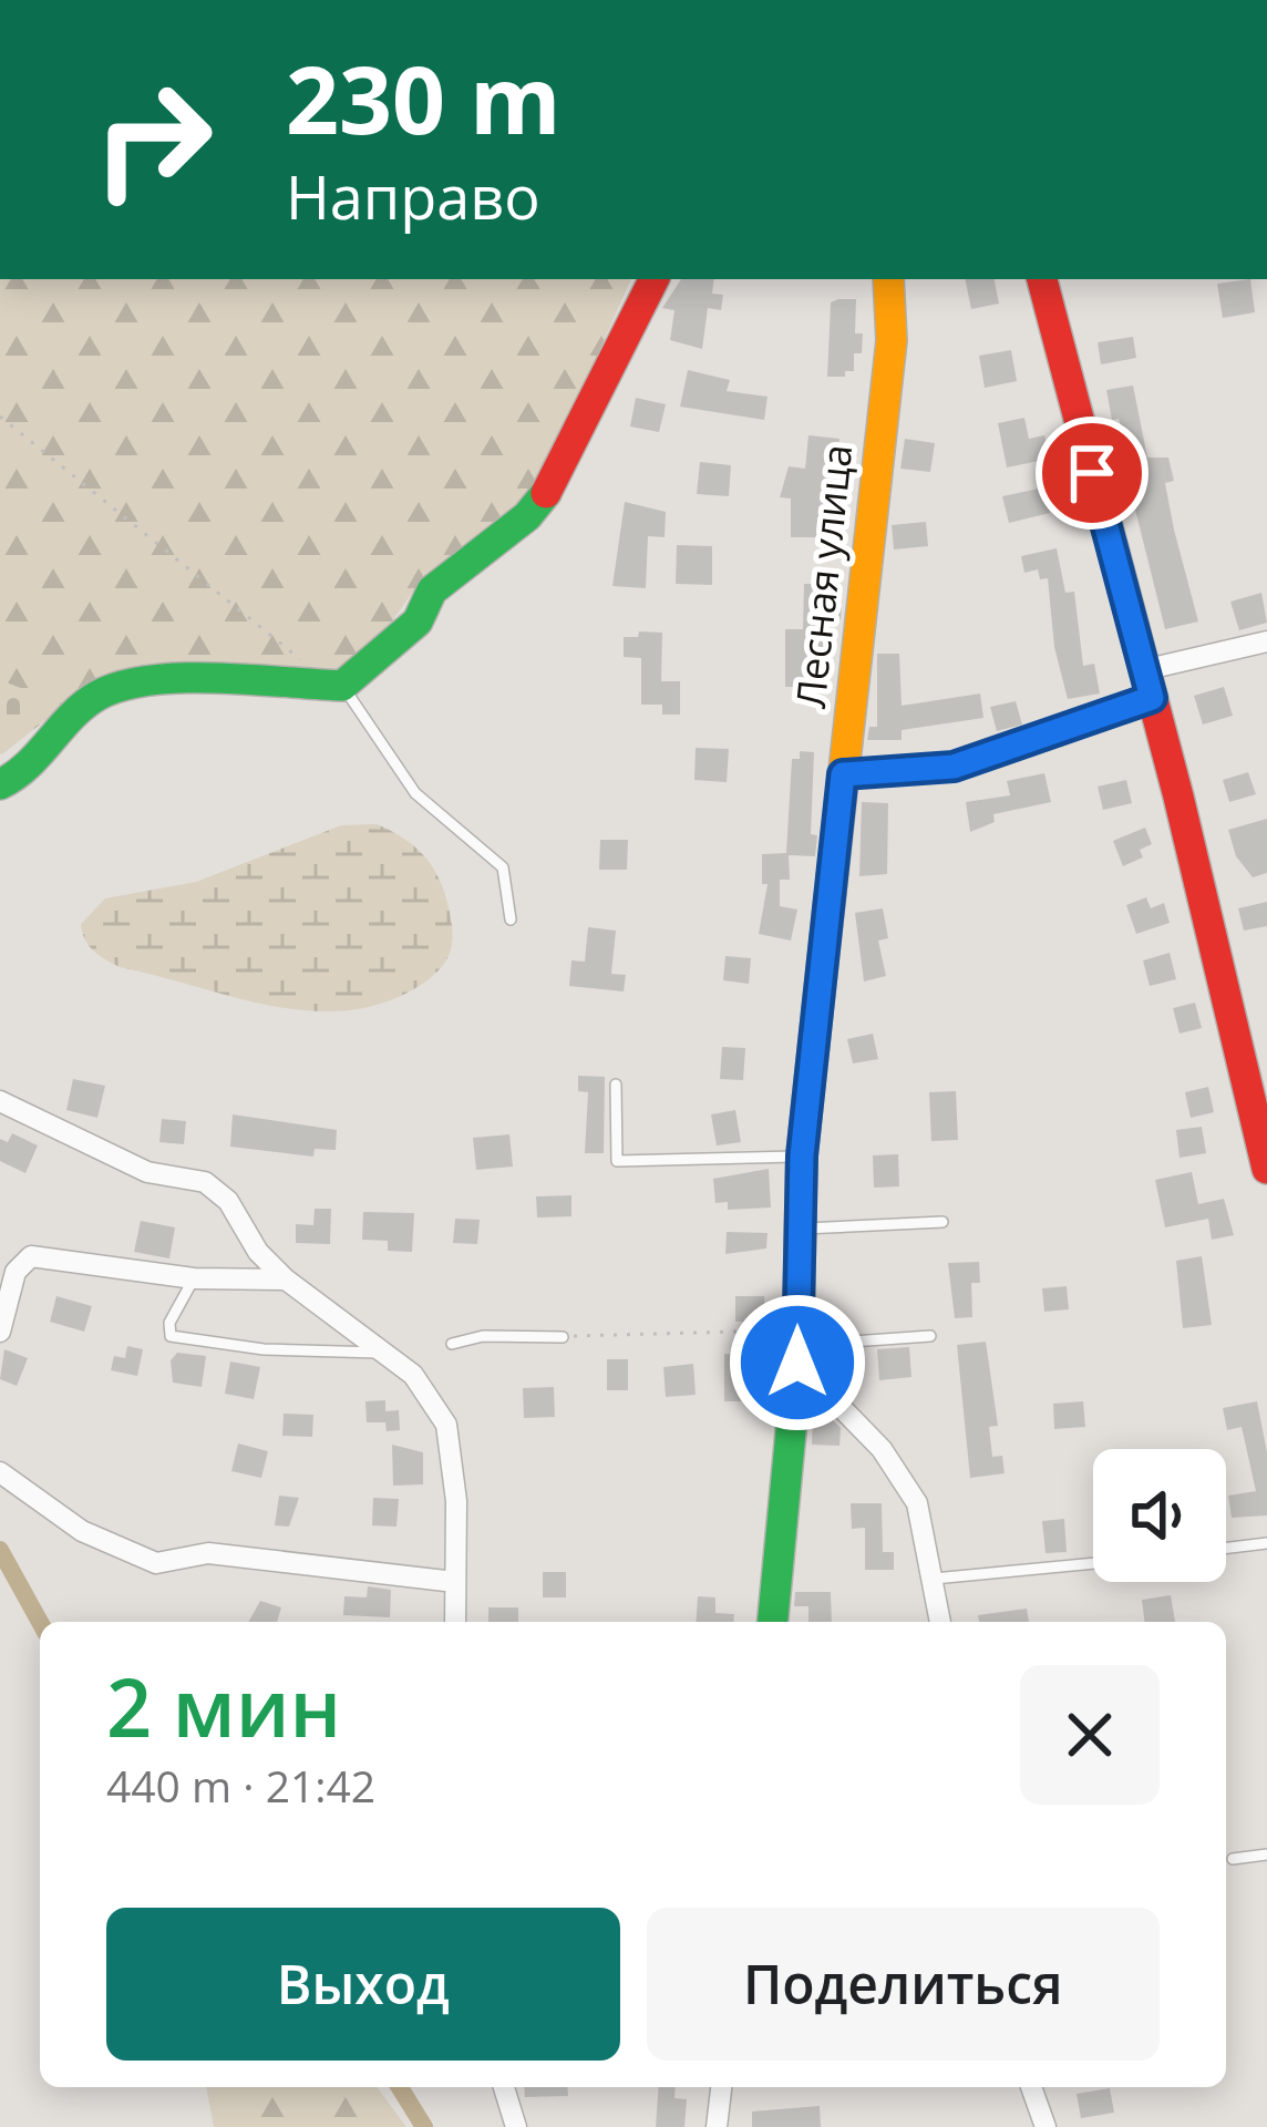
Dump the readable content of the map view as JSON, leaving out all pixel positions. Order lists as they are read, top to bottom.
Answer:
{
  "streets": {
    "street": ["Лесная улица"]
  },
  "page": {
    "turn": ["230 m", "Направо"],
    "heading": ["2 мин", "440 m · 21:42"],
    "buttons": ["Выход", "Поделиться"]
  }
}
